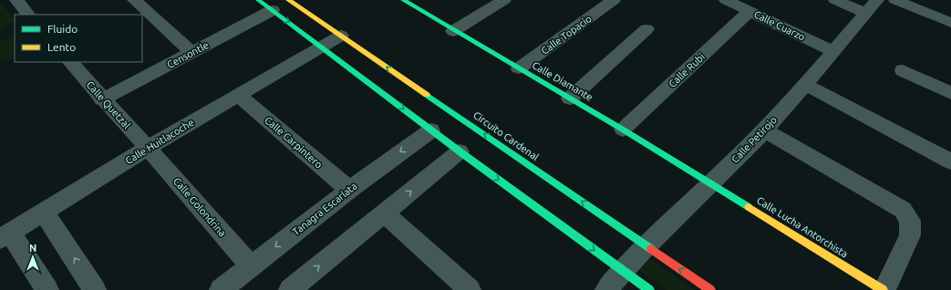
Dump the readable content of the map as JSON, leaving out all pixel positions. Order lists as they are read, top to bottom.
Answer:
{
  "streets": {
    "street": [
      "Calle Cuarzo",
      "Calle Topacio",
      "Censontle",
      "Calle Rubi",
      "Calle Diamante",
      "Calle Quetzal",
      "Circuito Cardenal",
      "Calle Petirojo",
      "Calle Huitlacoche",
      "Calle Carpintero",
      "Calle Golondrina",
      "Tanagra Escarlata",
      "Calle Lucha Antorchista"
    ]
  },
  "crossings": [
    ["Calle Cuarzo", "Calle Rubi"],
    ["Calle Cuarzo", "Calle Petirojo"],
    ["Calle Topacio", "Calle Diamante"],
    ["Censontle", "Calle Quetzal"],
    ["Calle Rubi", "Calle Diamante"],
    ["Calle Diamante", "Calle Petirojo"],
    ["Calle Diamante", "Calle Lucha Antorchista"],
    ["Calle Quetzal", "Calle Huitlacoche"],
    ["Calle Quetzal", "Calle Golondrina"],
    ["Circuito Cardenal", "Calle Petirojo"],
    ["Circuito Cardenal", "Calle Huitlacoche"],
    ["Calle Petirojo", "Calle Lucha Antorchista"],
    ["Calle Huitlacoche", "Calle Carpintero"],
    ["Calle Huitlacoche", "Calle Golondrina"],
    ["Calle Carpintero", "Tanagra Escarlata"],
    ["Calle Golondrina", "Tanagra Escarlata"]
  ],
  "legend": ["Fluido", "Lento"],
  "north": "top"
}
